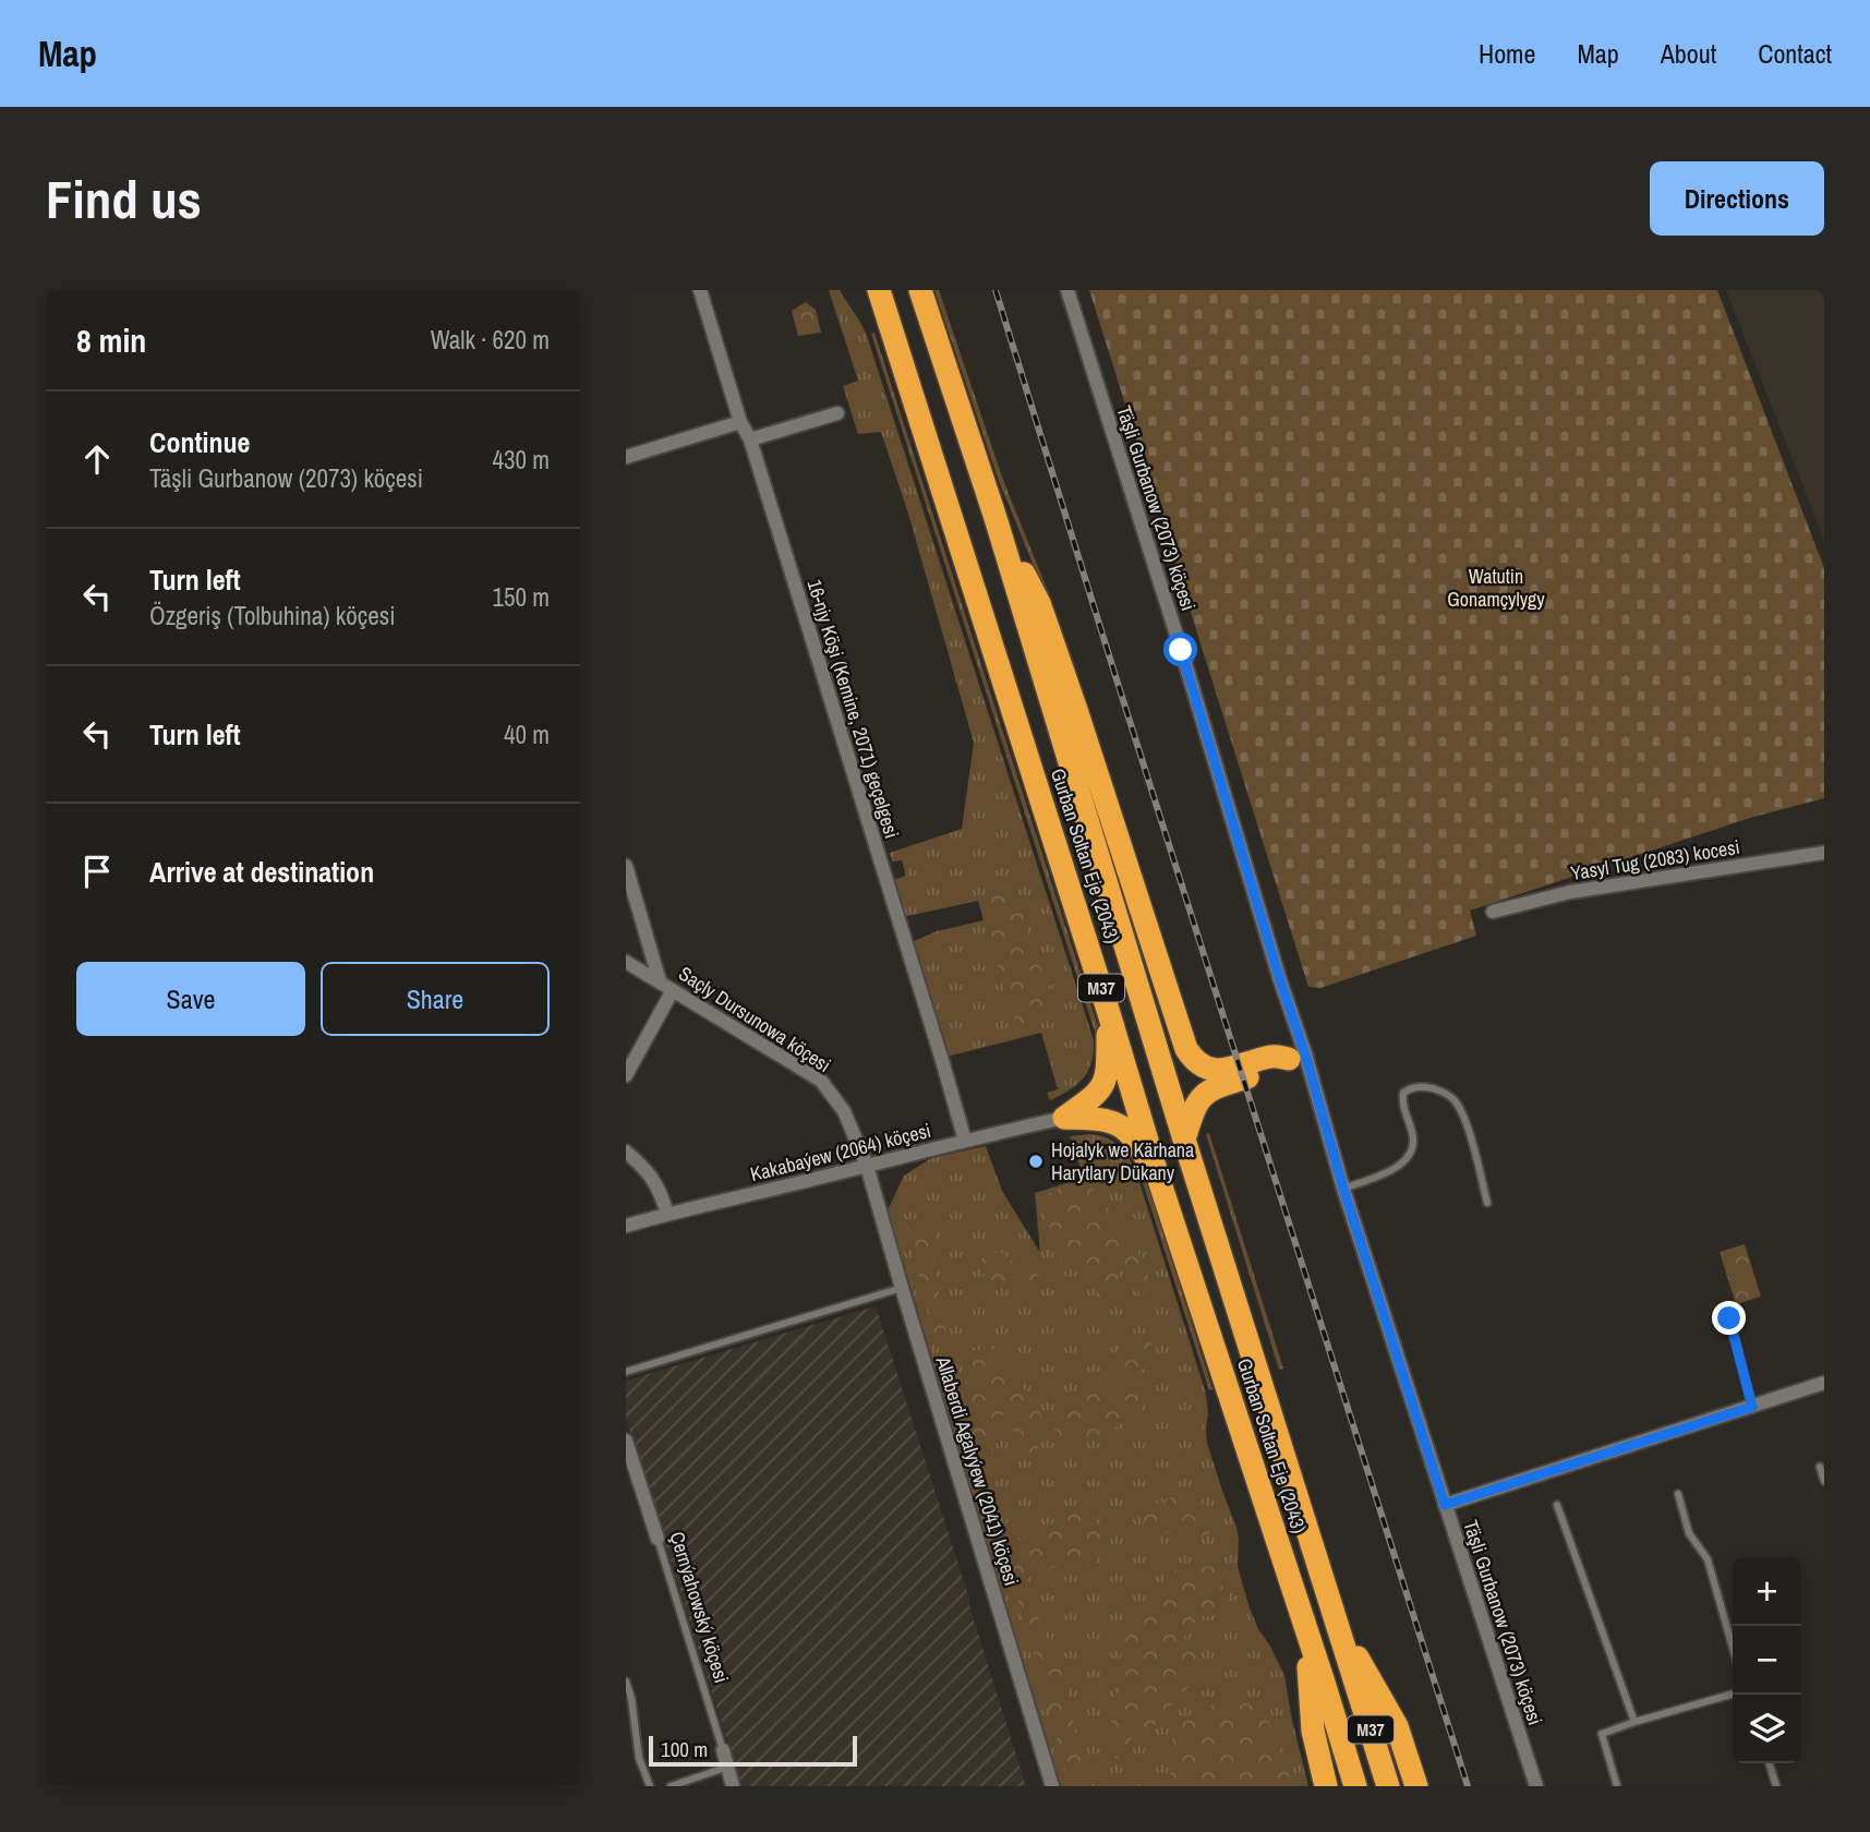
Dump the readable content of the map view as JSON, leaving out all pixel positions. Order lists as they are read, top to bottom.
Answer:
{
  "streets": {
    "highway": ["Gurban Soltan Eje (2043)", "M37"],
    "street": [
      "Täşli Gurbanow (2073) köçesi",
      "16-njy Köşi (Kemine, 2071) geçelgesi",
      "Yasyl Tug (2083) kocesi",
      "Saçly Dursunowa köçesi",
      "Kakabaýew (2064) köçesi",
      "Allaberdi Agalyýew (2041) köçesi",
      "Çernýahowský köçesi"
    ]
  },
  "crossings": [
    ["16-njy Köşi (Kemine, 2071) geçelgesi", "Kakabaýew (2064) köçesi"],
    ["Saçly Dursunowa köçesi", "Kakabaýew (2064) köçesi"],
    ["Saçly Dursunowa köçesi", "Allaberdi Agalyýew (2041) köçesi"],
    ["Kakabaýew (2064) köçesi", "Allaberdi Agalyýew (2041) köçesi"]
  ],
  "parks": ["Watutin Gonamçylygy"],
  "places": ["Hojalyk we Kärhana Harytlary Dükany"],
  "scale_bar": "100 m",
  "page": {
    "header": "Map",
    "nav": [
      "Home",
      "Map",
      "About",
      "Contact"
    ],
    "buttons": [
      "Directions",
      ["Save", "Share"]
    ],
    "title": "Find us",
    "heading": ["8 min", "Walk · 620 m"],
    "list": [
      ["Continue", "Täşli Gurbanow (2073) köçesi", "430 m"],
      ["Turn left", "Özgeriş (Tolbuhina) köçesi", "150 m"],
      ["Turn left", "40 m"],
      "Arrive at destination"
    ],
    "map_buttons": ["+", "−"],
    "scale": "100 m"
  }
}
